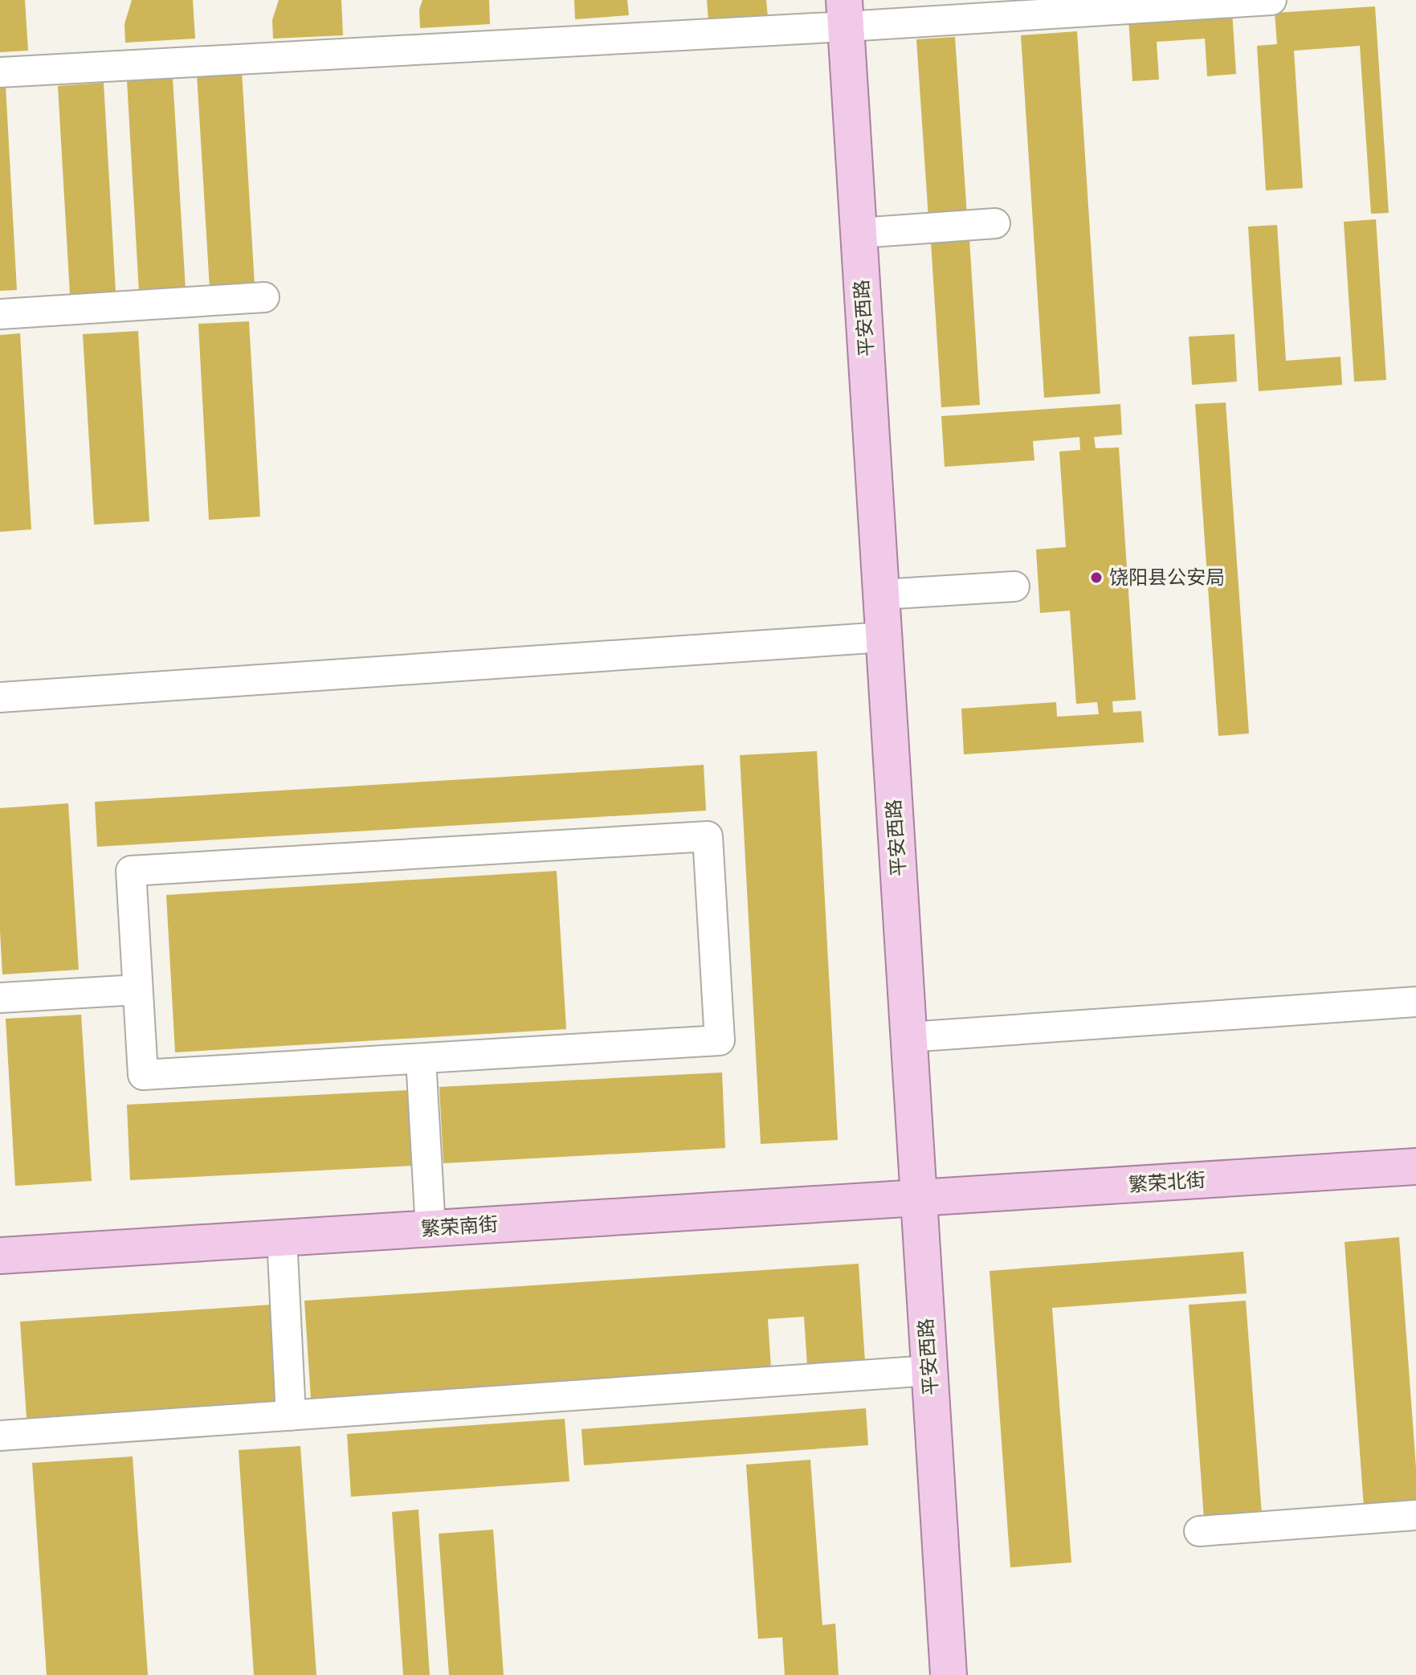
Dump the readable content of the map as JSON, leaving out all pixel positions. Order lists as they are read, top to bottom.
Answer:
{
  "streets": {
    "main road": ["平安西路", "繁荣北街", "繁荣南街"]
  },
  "crossings": [
    ["平安西路", "繁荣北街"],
    ["平安西路", "繁荣南街"],
    ["繁荣北街", "繁荣南街"]
  ],
  "places": ["饶阳县公安局"]
}
